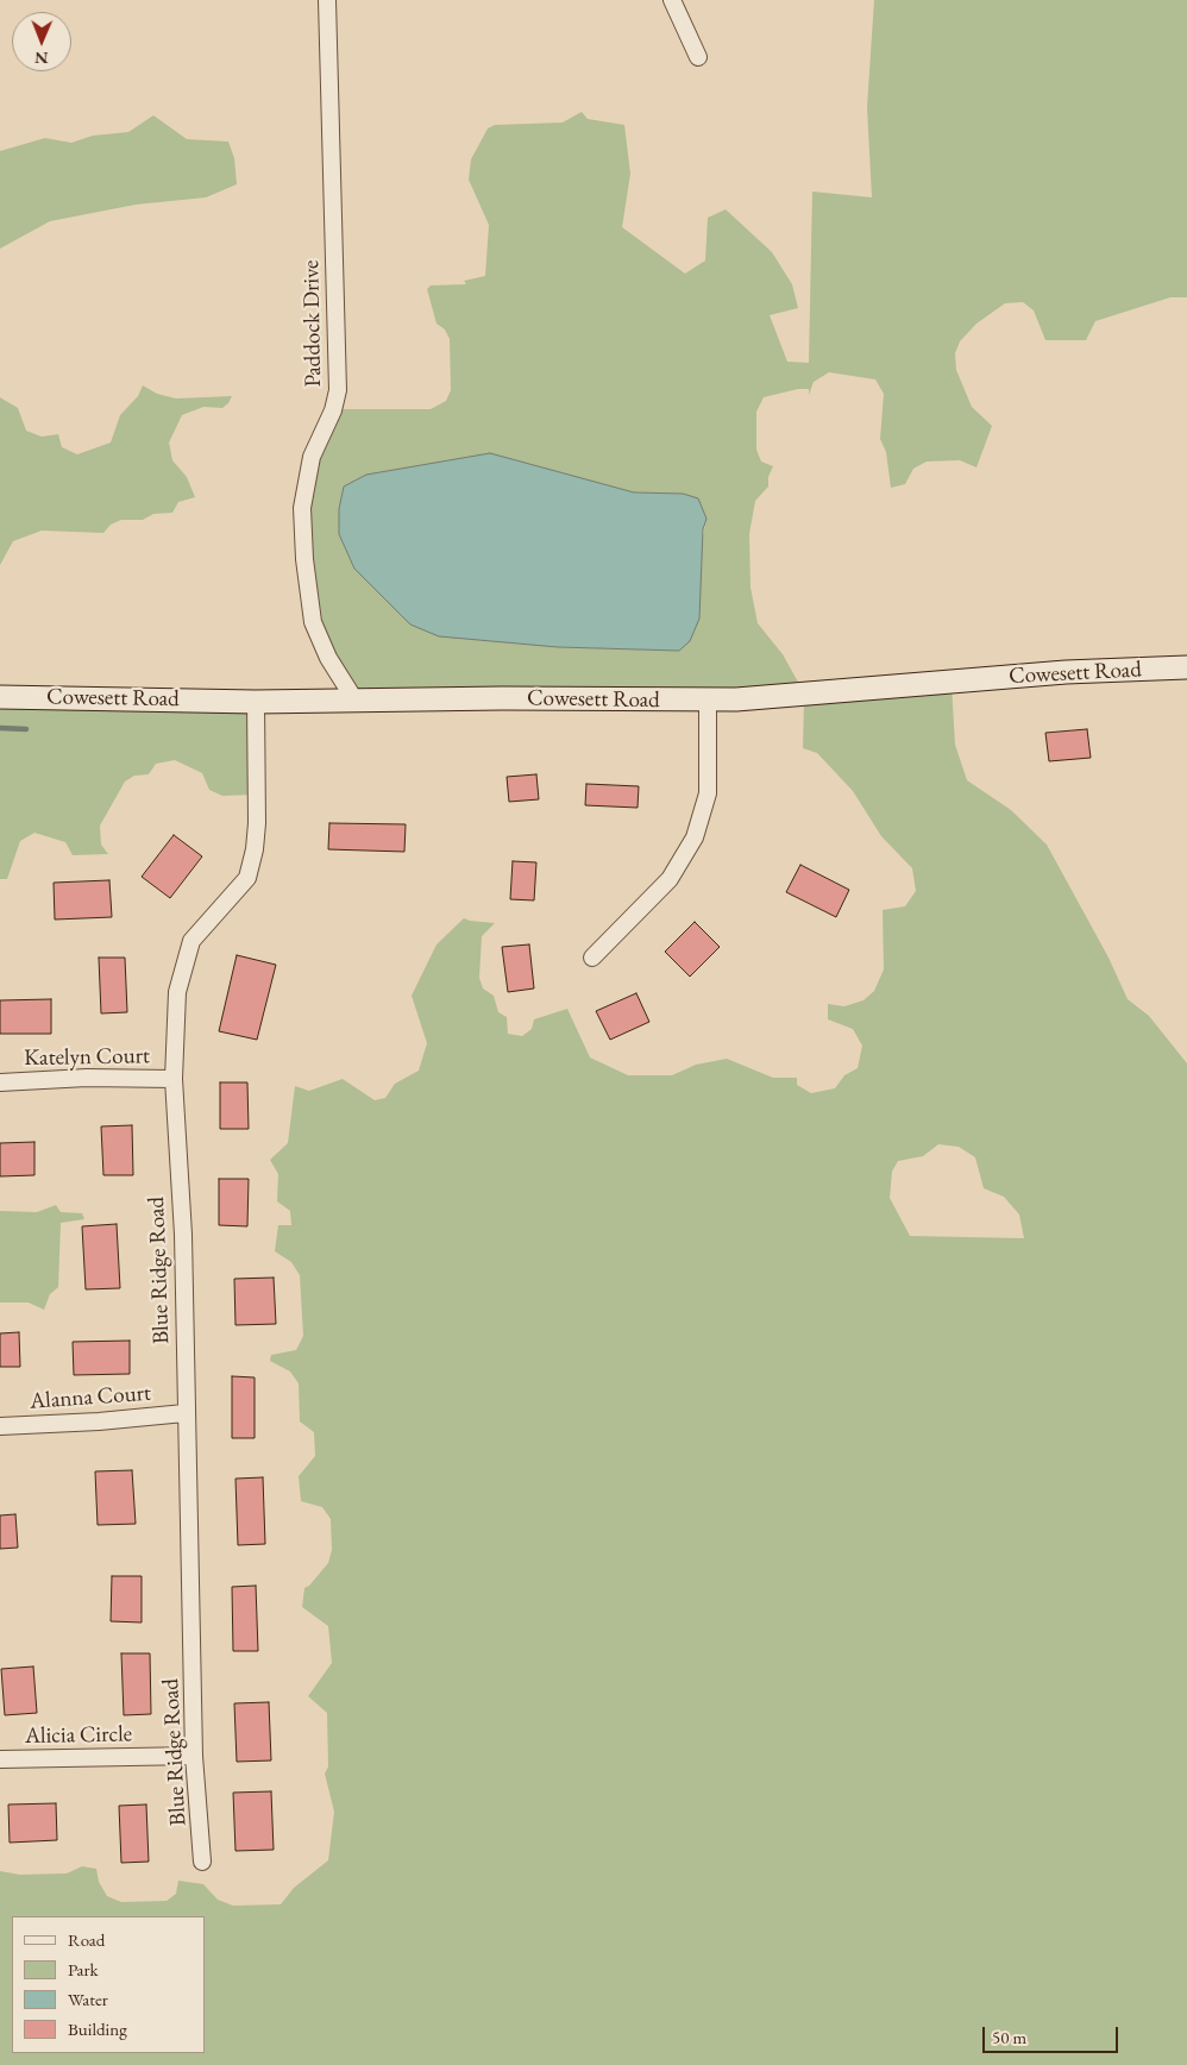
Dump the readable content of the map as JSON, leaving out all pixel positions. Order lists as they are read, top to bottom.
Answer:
{
  "streets": {
    "main road": ["Cowesett Road"],
    "street": [
      "Paddock Drive",
      "Katelyn Court",
      "Blue Ridge Road",
      "Alanna Court",
      "Alicia Circle"
    ]
  },
  "crossings": [
    ["Paddock Drive", "Cowesett Road"],
    ["Cowesett Road", "Blue Ridge Road"],
    ["Katelyn Court", "Blue Ridge Road"],
    ["Blue Ridge Road", "Alanna Court"],
    ["Blue Ridge Road", "Alicia Circle"]
  ],
  "legend": [
    "Road",
    "Park",
    "Water",
    "Building"
  ],
  "scale_bar": "50 m",
  "north": "bottom"
}
